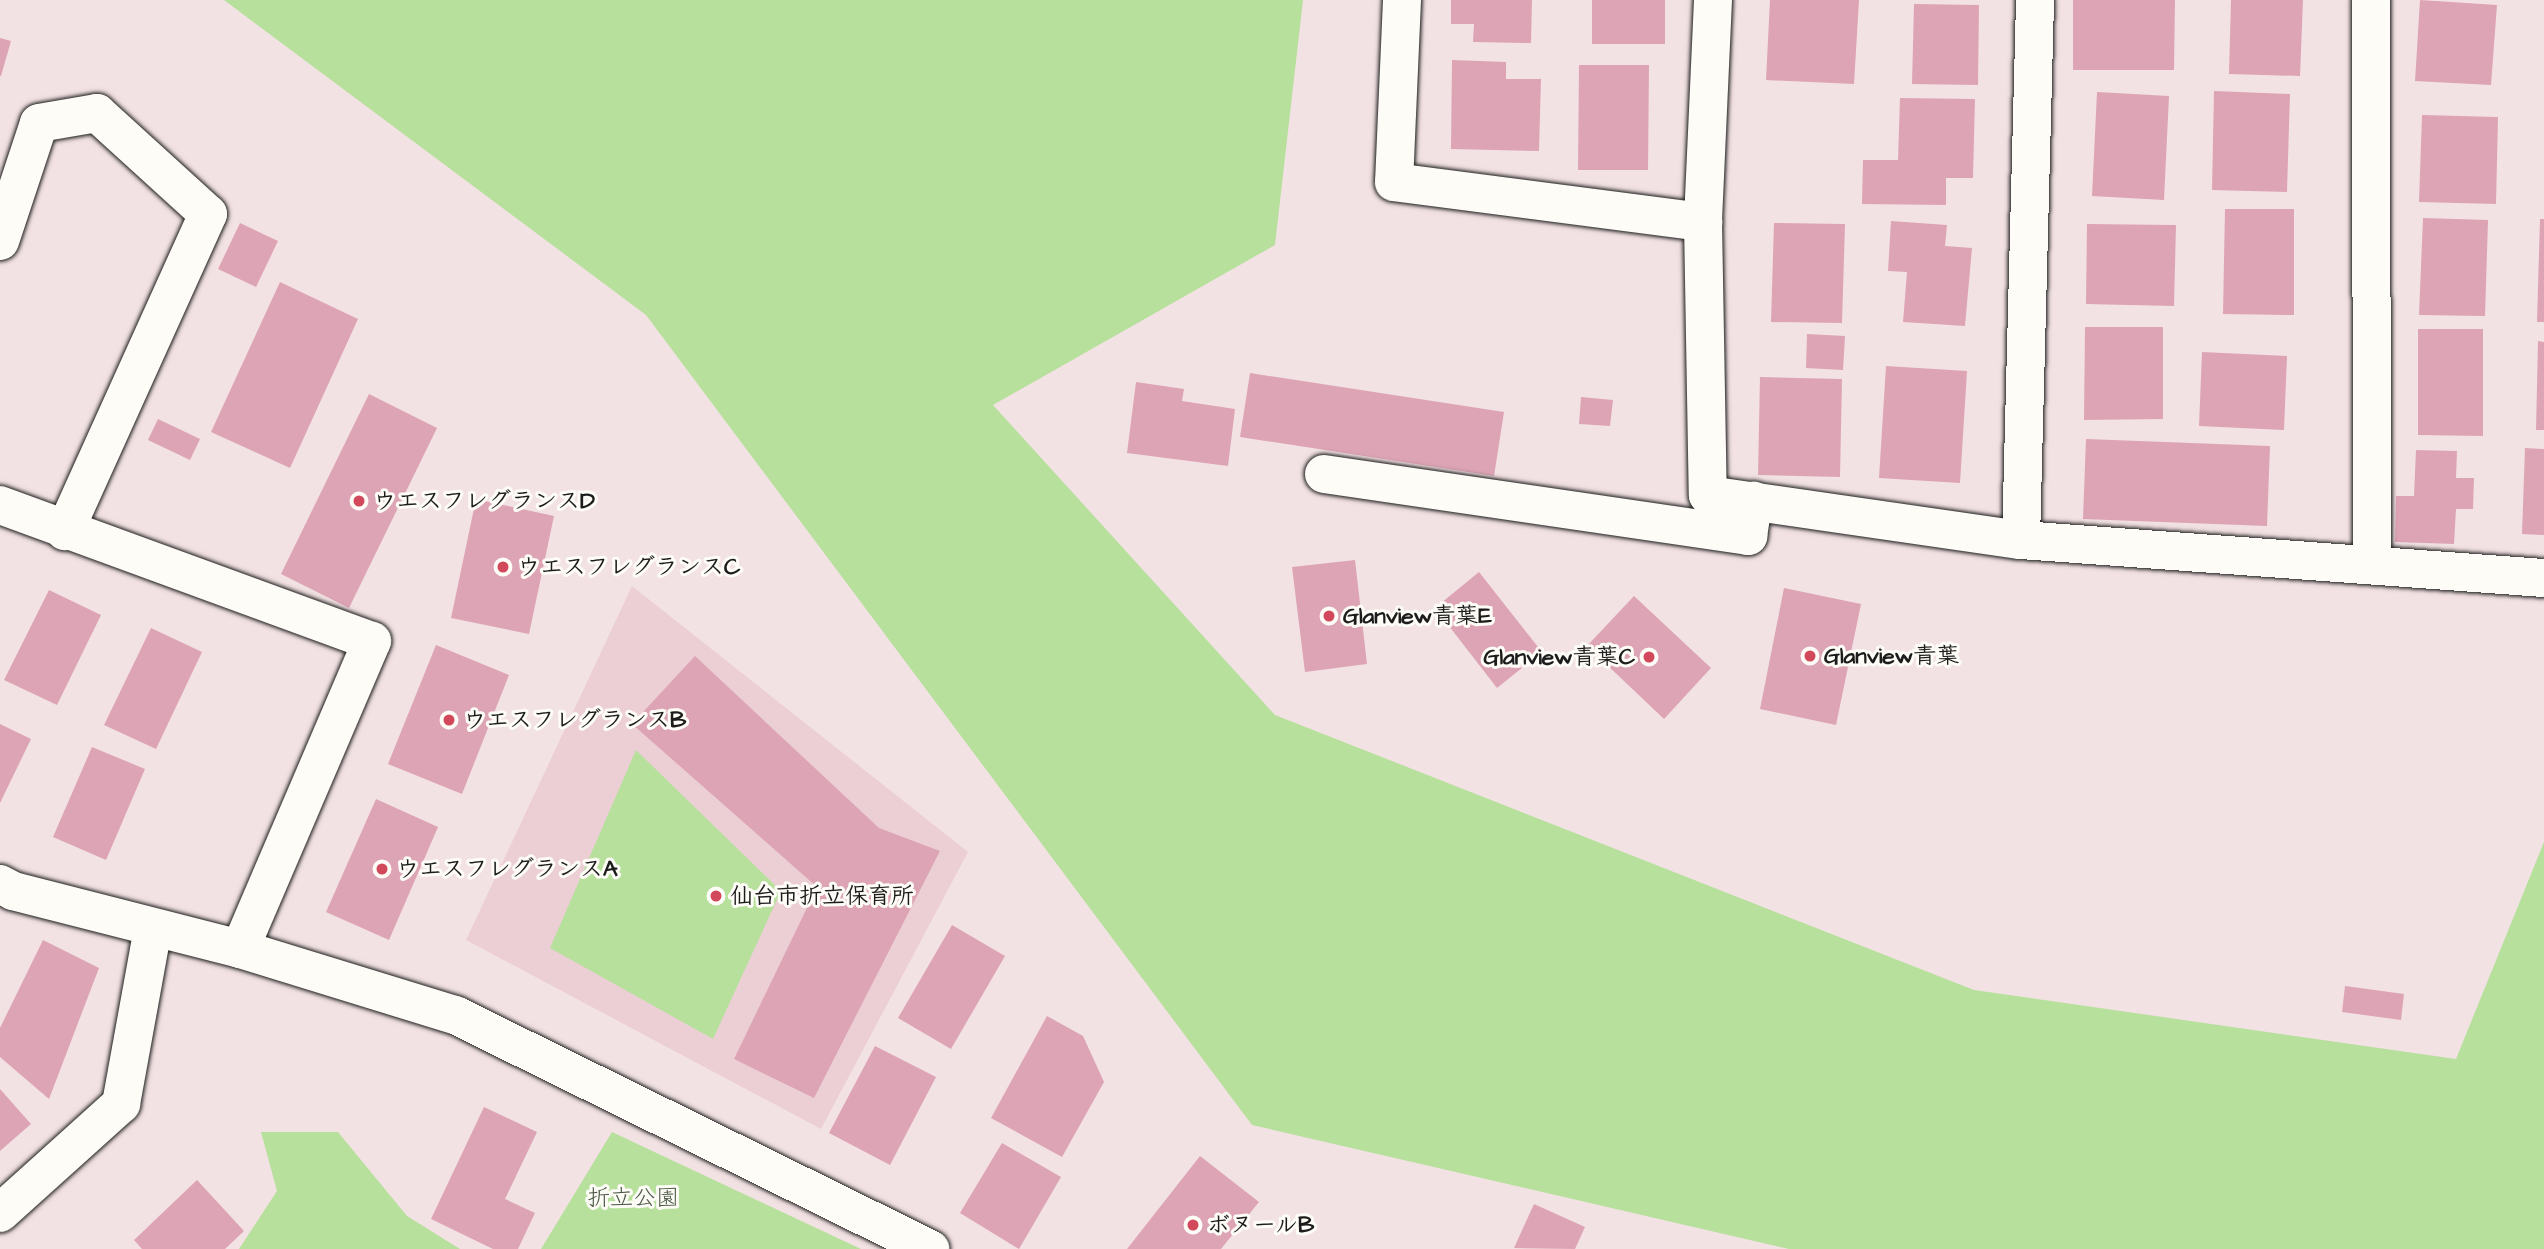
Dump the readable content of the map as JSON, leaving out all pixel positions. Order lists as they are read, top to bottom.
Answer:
{
  "parks": ["折立公園"],
  "places": [
    "ウエスフレグランスD",
    "ウエスフレグランスC",
    "Glanview青葉E",
    "Glanview青葉",
    "Glanview青葉C",
    "ウエスフレグランスB",
    "ウエスフレグランスA",
    "仙台市折立保育所",
    "ボヌールB"
  ]
}
